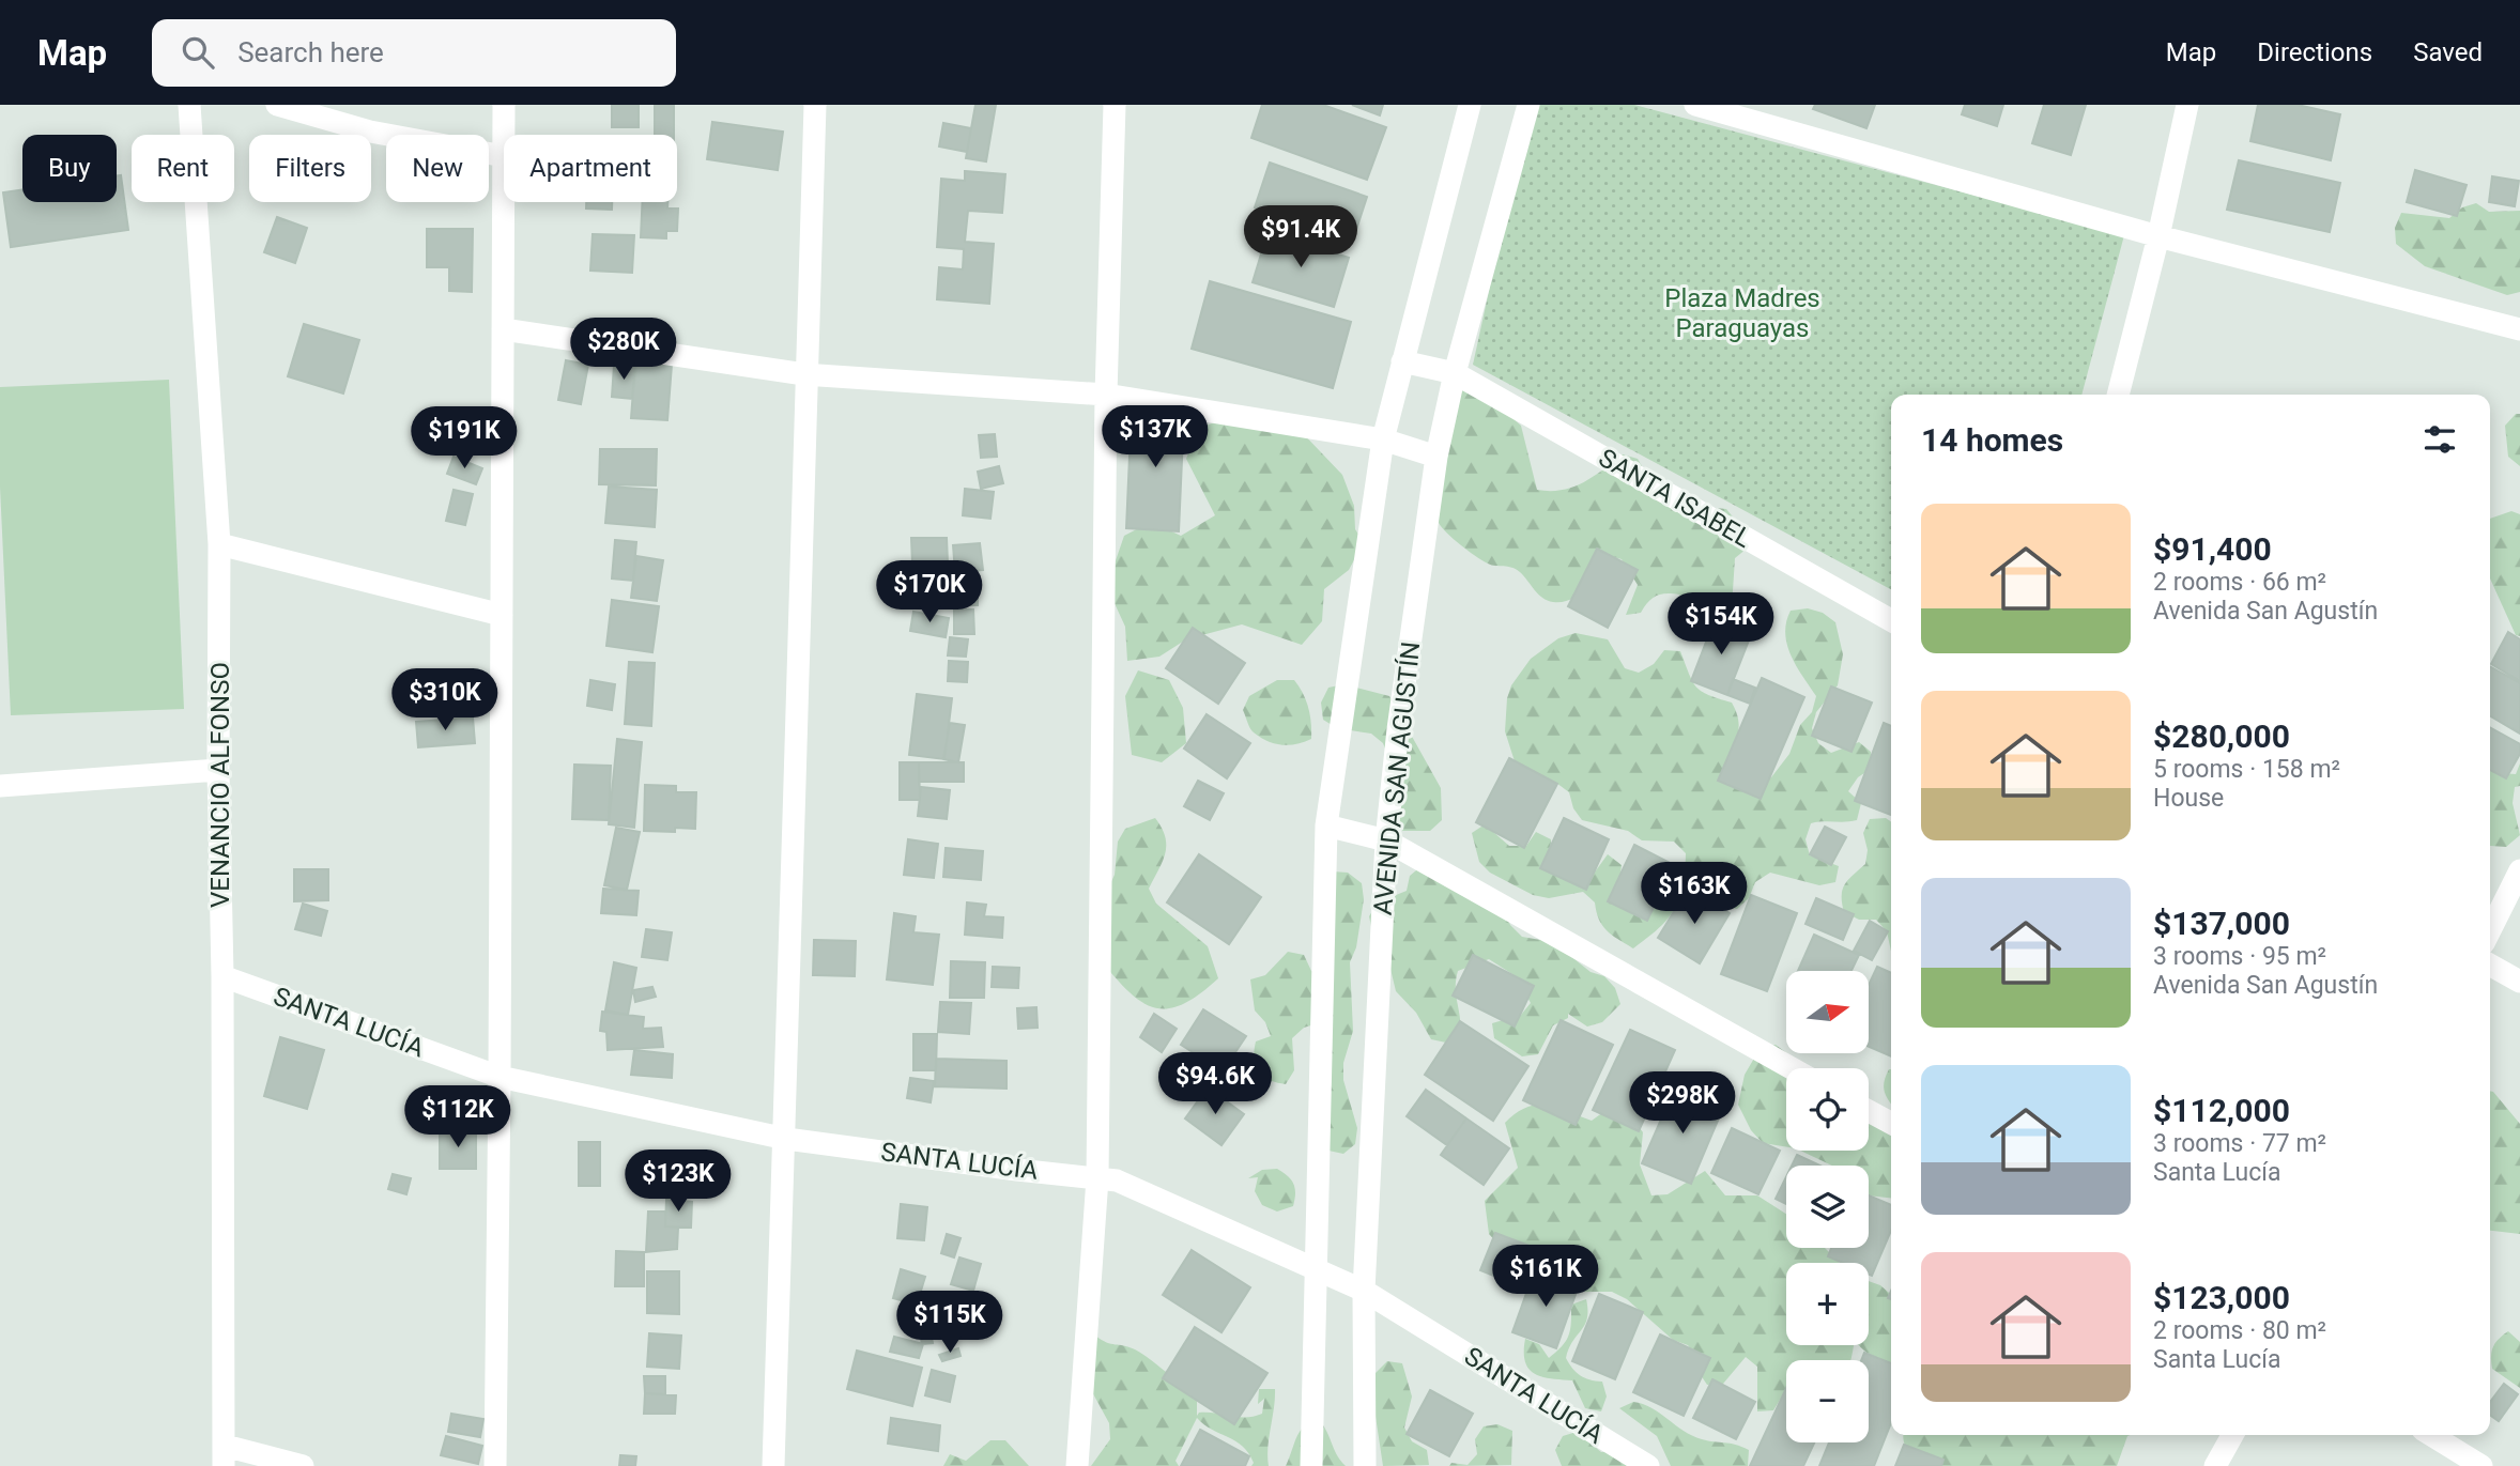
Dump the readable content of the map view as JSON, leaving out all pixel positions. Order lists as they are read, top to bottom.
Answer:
{
  "streets": {
    "street": [
      "SANTA ISABEL",
      "AVENIDA SAN AGUSTÍN",
      "VENANCIO ALFONSO",
      "SANTA LUCÍA"
    ]
  },
  "crossings": [
    ["SANTA ISABEL", "AVENIDA SAN AGUSTÍN"],
    ["AVENIDA SAN AGUSTÍN", "SANTA LUCÍA"],
    ["VENANCIO ALFONSO", "SANTA LUCÍA"]
  ],
  "parks": ["Plaza Madres Paraguayas"],
  "north": "right",
  "page": {
    "header": "Map",
    "search": "Search here",
    "nav": ["Map", "Directions", "Saved"],
    "chip": [
      "Buy",
      "Rent",
      "Filters",
      "New",
      "Apartment"
    ],
    "price": [
      "$91.4K",
      "$280K",
      "$137K",
      "$191K",
      "$170K",
      "$154K",
      "$310K",
      "$163K",
      "$94.6K",
      "$298K",
      "$112K",
      "$123K",
      "$161K",
      "$115K"
    ],
    "heading": "14 homes",
    "list": [
      {
        "name": "$91,400",
        "note": "2 rooms · 66 m² · Avenida San Agustín"
      },
      {
        "name": "$280,000",
        "note": "5 rooms · 158 m² · House"
      },
      {
        "name": "$137,000",
        "note": "3 rooms · 95 m² · Avenida San Agustín"
      },
      {
        "name": "$112,000",
        "note": "3 rooms · 77 m² · Santa Lucía"
      },
      {
        "name": "$123,000",
        "note": "2 rooms · 80 m² · Santa Lucía"
      }
    ],
    "map_buttons": ["+", "−"]
  }
}
